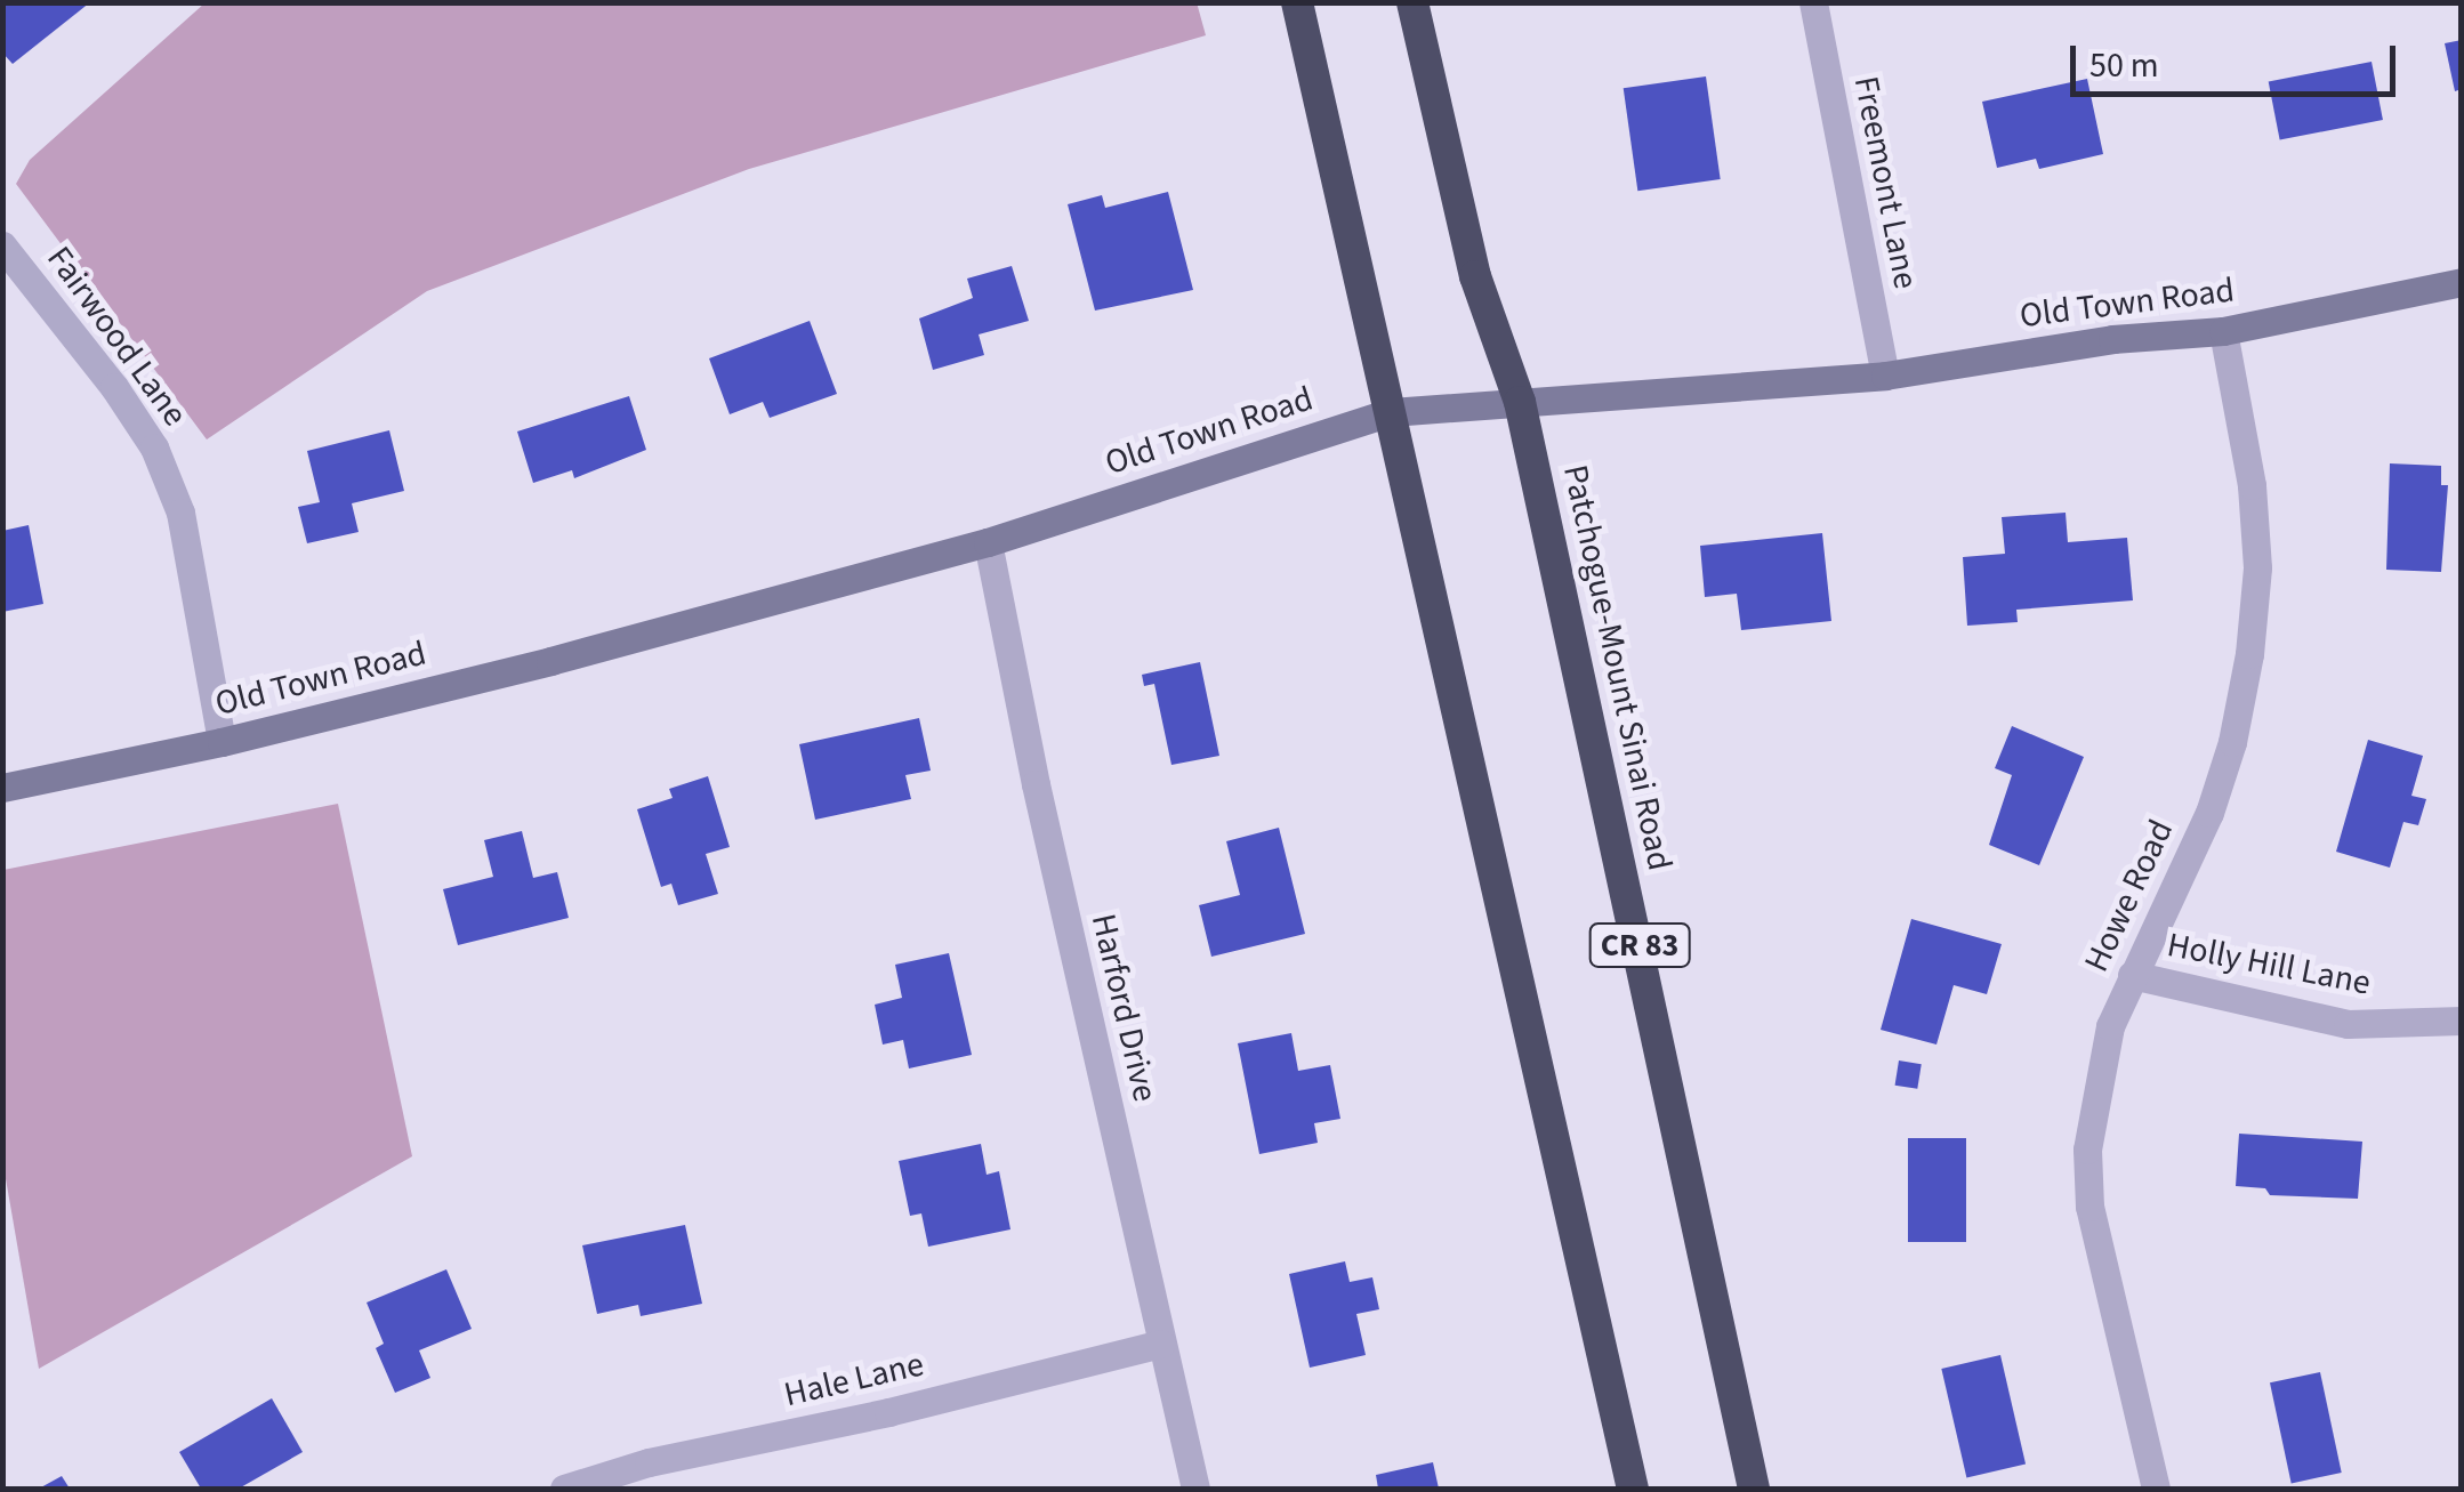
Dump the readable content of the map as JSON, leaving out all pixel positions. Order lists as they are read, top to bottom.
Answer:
{
  "streets": {
    "highway": ["Patchogue-Mount Sinai Road", "CR 83"],
    "main road": ["Old Town Road"],
    "street": [
      "Freemont Lane",
      "Fairwood Lane",
      "Howe Road",
      "Holly Hill Lane",
      "Harford Drive",
      "Hale Lane"
    ]
  },
  "crossings": [
    ["Freemont Lane", "Old Town Road"],
    ["Old Town Road", "Fairwood Lane"],
    ["Old Town Road", "Patchogue-Mount Sinai Road"],
    ["Old Town Road", "Howe Road"],
    ["Old Town Road", "Harford Drive"],
    ["Howe Road", "Holly Hill Lane"],
    ["Harford Drive", "Hale Lane"]
  ],
  "scale_bar": "50 m"
}
